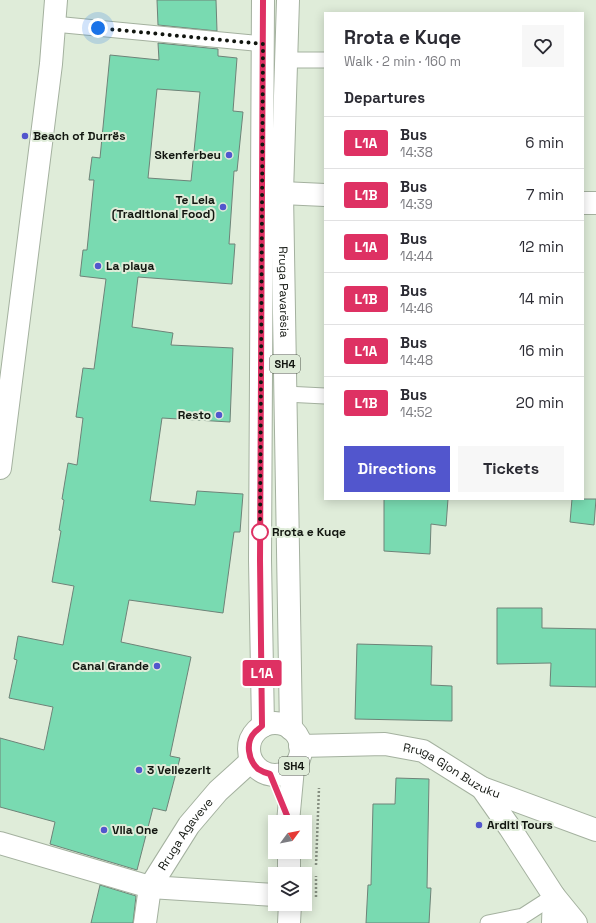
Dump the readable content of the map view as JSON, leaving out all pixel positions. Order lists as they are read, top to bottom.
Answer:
{
  "streets": {
    "main road": [
      "Rruga Pavarësia",
      "SH4",
      "Rruga Gjon Buzuku",
      "Rruga Agaveve"
    ]
  },
  "crossings": [
    ["Rruga Pavarësia", "SH4"],
    ["Rruga Pavarësia", "Rruga Gjon Buzuku"],
    ["Rruga Pavarësia", "Rruga Agaveve"],
    ["SH4", "Rruga Gjon Buzuku"],
    ["SH4", "Rruga Agaveve"],
    ["Rruga Gjon Buzuku", "Rruga Agaveve"]
  ],
  "places": [
    "Beach of Durrës",
    "Skenferbeu",
    "Te Lela (Traditional Food)",
    "La playa",
    "Resto",
    "Rrota e Kuqe",
    "Canal Grande",
    "3 Vellezerit",
    "Arditi Tours",
    "Vila One"
  ],
  "lines": ["bus line L1A"],
  "north": "top right",
  "page": {
    "on_map": "L1A",
    "heading": [
      ["Rrota e Kuqe", "Walk · 2 min · 160 m"],
      "Departures"
    ],
    "list": [
      {
        "mark": "L1A",
        "name": "Bus",
        "note": "14:38",
        "value": "6 min"
      },
      {
        "mark": "L1B",
        "name": "Bus",
        "note": "14:39",
        "value": "7 min"
      },
      {
        "mark": "L1A",
        "name": "Bus",
        "note": "14:44",
        "value": "12 min"
      },
      {
        "mark": "L1B",
        "name": "Bus",
        "note": "14:46",
        "value": "14 min"
      },
      {
        "mark": "L1A",
        "name": "Bus",
        "note": "14:48",
        "value": "16 min"
      },
      {
        "mark": "L1B",
        "name": "Bus",
        "note": "14:52",
        "value": "20 min"
      }
    ],
    "buttons": ["Directions", "Tickets"]
  }
}
